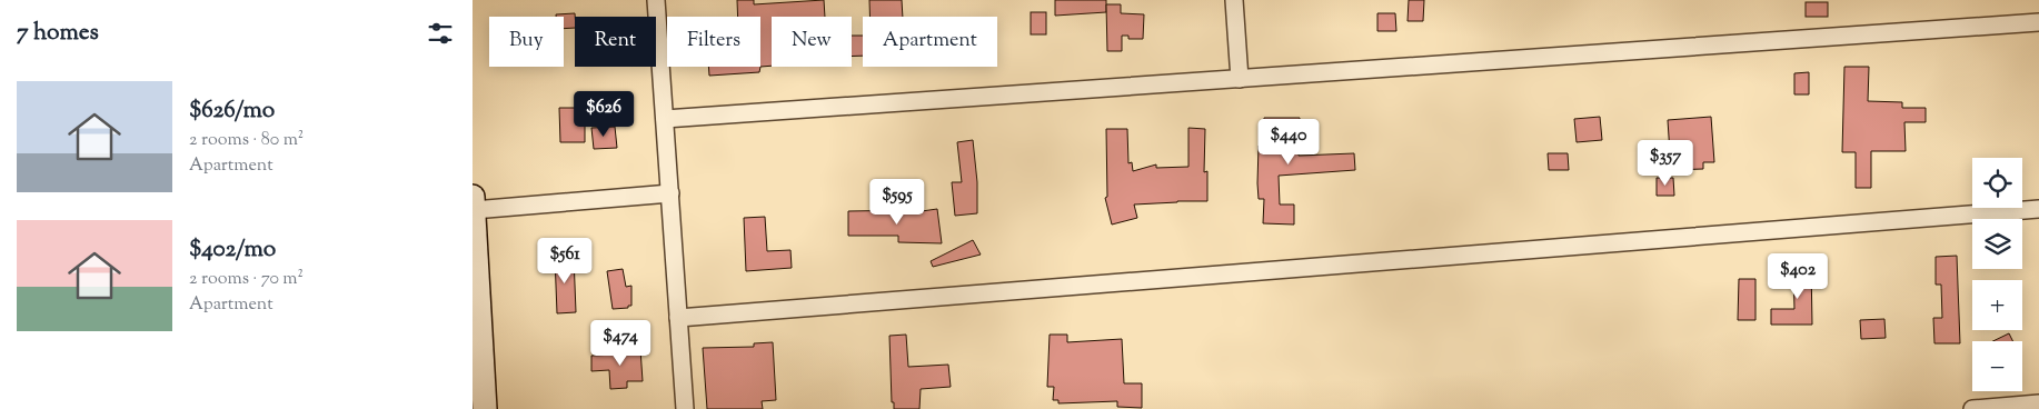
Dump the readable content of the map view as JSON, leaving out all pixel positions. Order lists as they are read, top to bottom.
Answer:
{
  "page": {
    "heading": "7 homes",
    "chip": [
      "Buy",
      "Rent",
      "Filters",
      "New",
      "Apartment"
    ],
    "list": [
      {
        "name": "$626/mo",
        "note": "2 rooms · 80 m² · Apartment"
      },
      {
        "name": "$402/mo",
        "note": "2 rooms · 70 m² · Apartment"
      }
    ],
    "price": [
      "$626",
      "$440",
      "$357",
      "$595",
      "$561",
      "$402",
      "$474"
    ],
    "map_buttons": ["+", "−"]
  }
}
